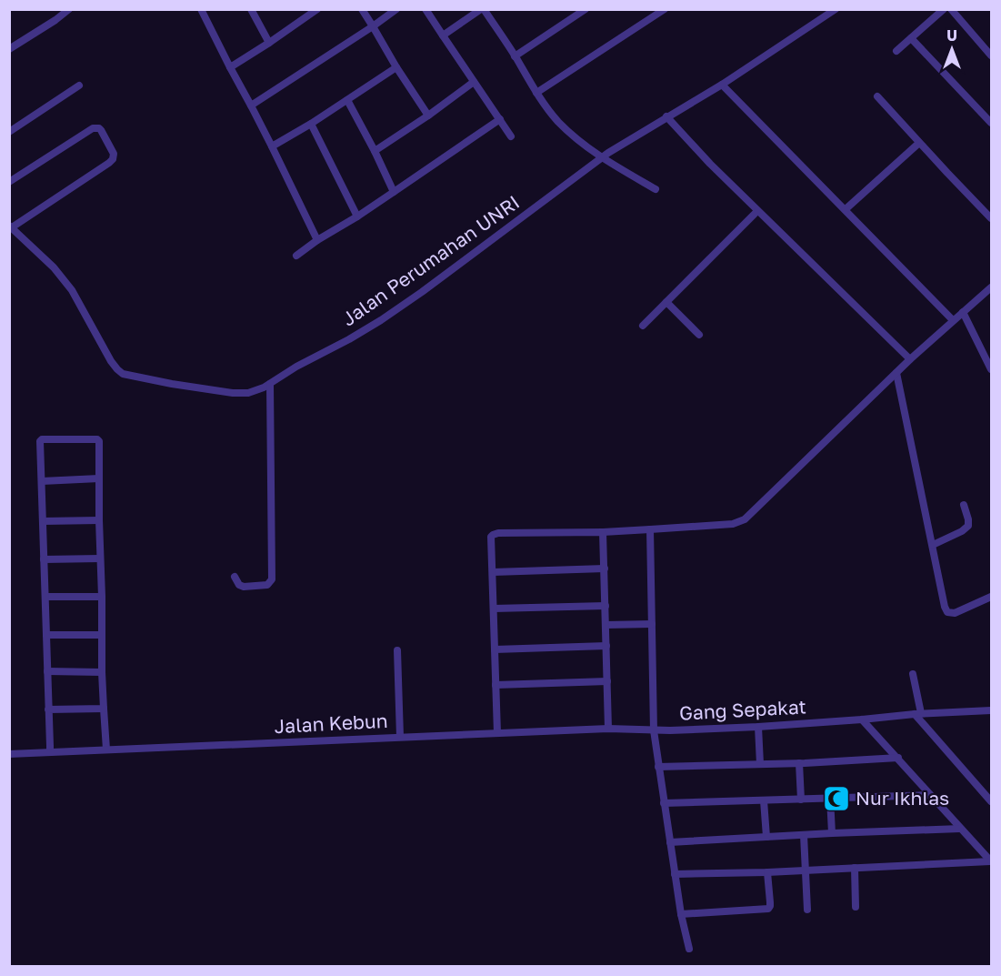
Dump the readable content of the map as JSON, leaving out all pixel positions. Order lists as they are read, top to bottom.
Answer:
{
  "streets": {
    "street": ["Jalan Perumahan UNRI", "Gang Sepakat", "Jalan Kebun"]
  },
  "crossings": [
    ["Gang Sepakat", "Jalan Kebun"]
  ],
  "places": {
    "mosque": ["Nur Ikhlas"]
  },
  "north": "top"
}
